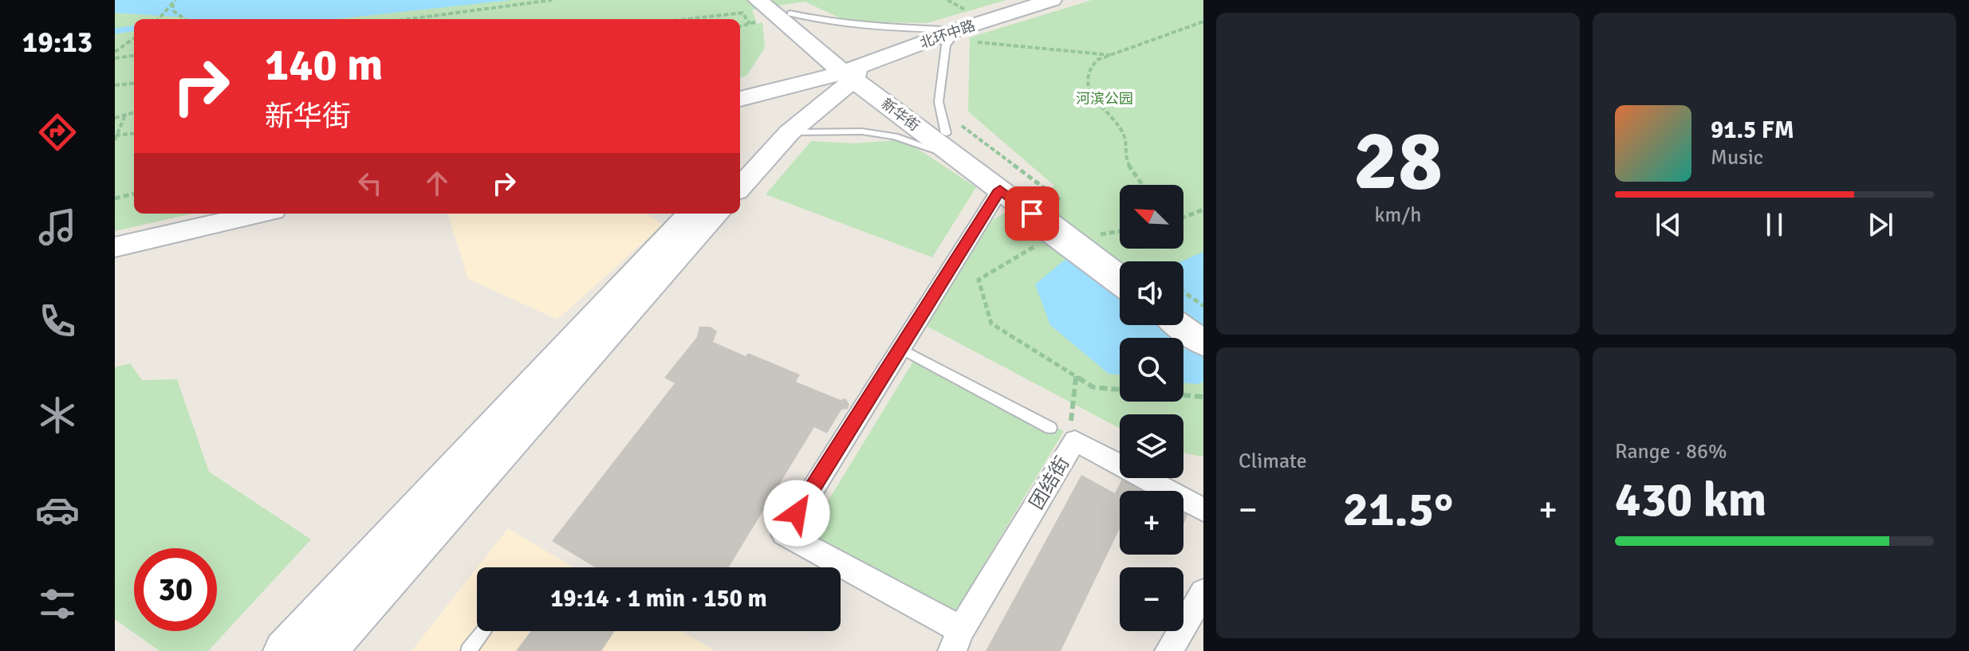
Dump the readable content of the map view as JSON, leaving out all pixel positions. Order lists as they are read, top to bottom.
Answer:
{
  "streets": {
    "main road": ["北环中路", "新华街"],
    "street": ["团结街"]
  },
  "crossings": [
    ["北环中路", "新华街"]
  ],
  "parks": ["河滨公园"],
  "north": "top left",
  "page": {
    "tabs": "19:13",
    "tile": [
      ["28", "km/h"],
      "Climate",
      ["Range · 86%", "430 km"]
    ],
    "turn": ["140 m", "新华街"],
    "song": ["91.5 FM", "Music"],
    "map_buttons": ["+", "−"],
    "heat": ["−", "21.5°", "+"],
    "limit": "30",
    "trip": "19:14 · 1 min · 150 m"
  }
}
